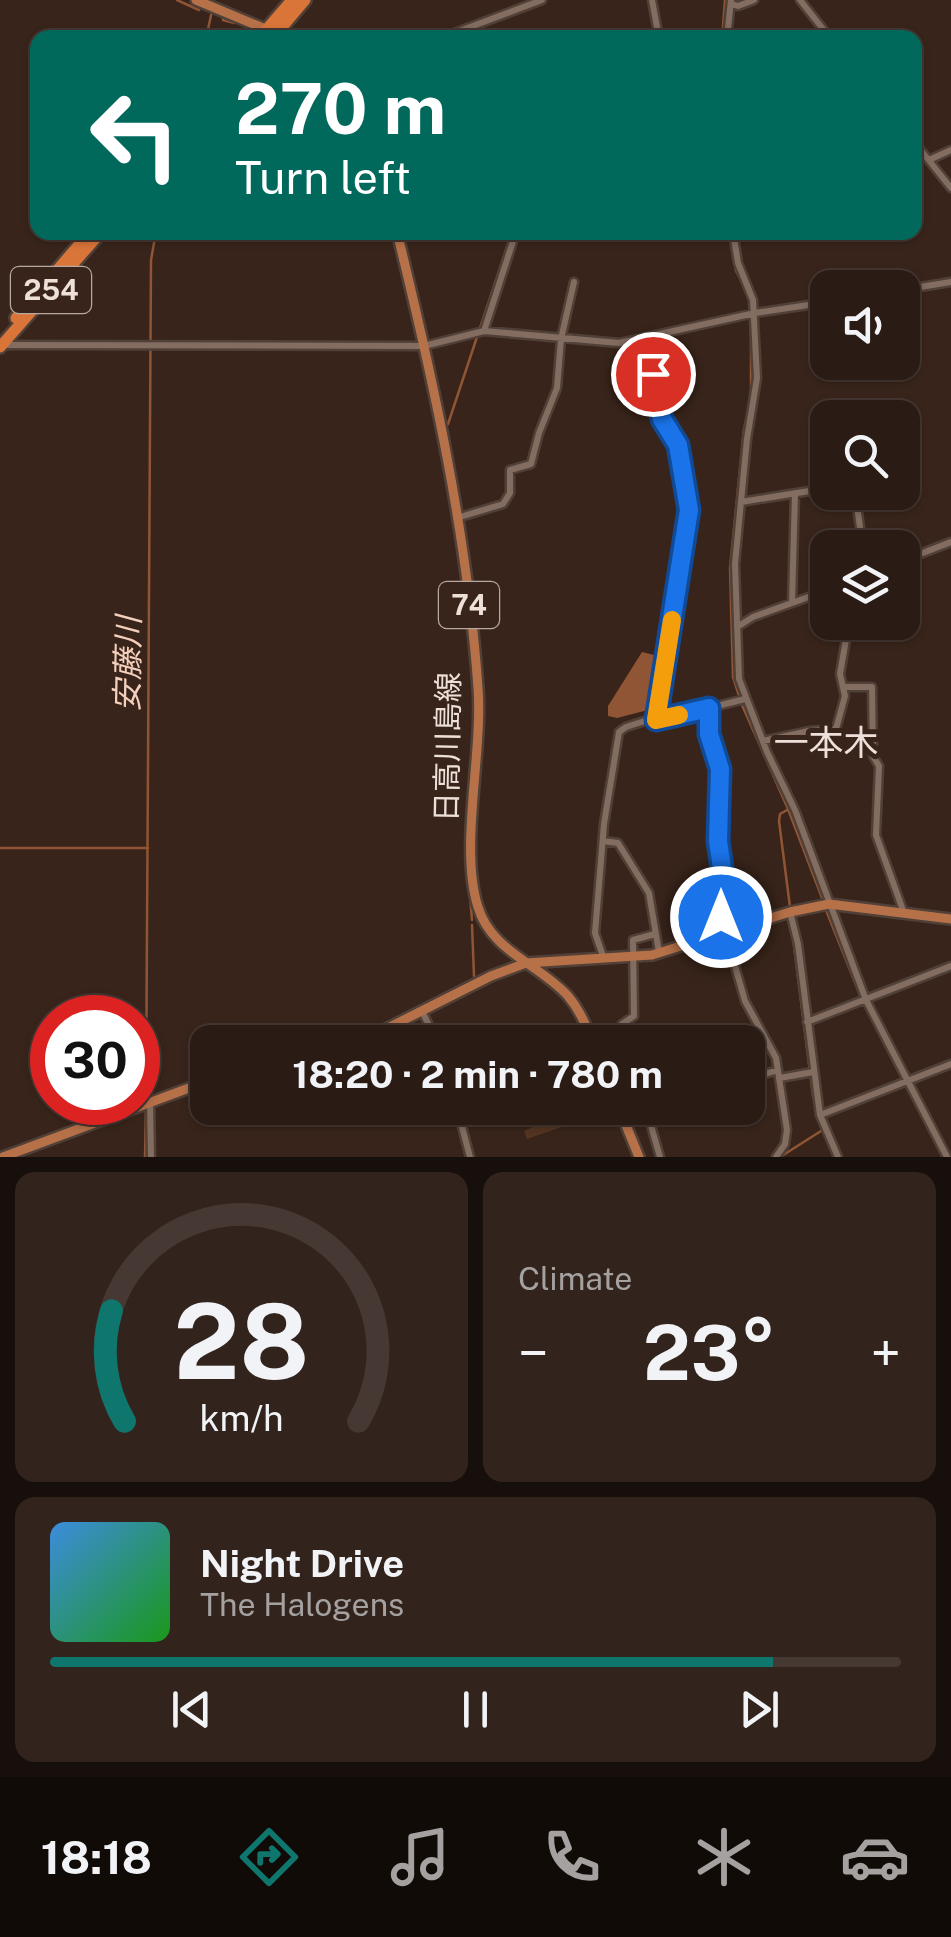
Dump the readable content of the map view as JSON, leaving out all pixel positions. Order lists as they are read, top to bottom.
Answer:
{
  "streets": {
    "highway": ["254"],
    "main road": ["74", "日高川島線"]
  },
  "districts": ["一本木"],
  "water": ["安藤川"],
  "page": {
    "turn": ["270 m", "Turn left"],
    "limit": "30",
    "trip": "18:20 · 2 min · 780 m",
    "tile": "Climate",
    "heat": ["−", "23°", "+"],
    "song": ["Night Drive", "The Halogens"],
    "tabs": "18:18",
    "gauge": ["28", "km/h"]
  }
}
